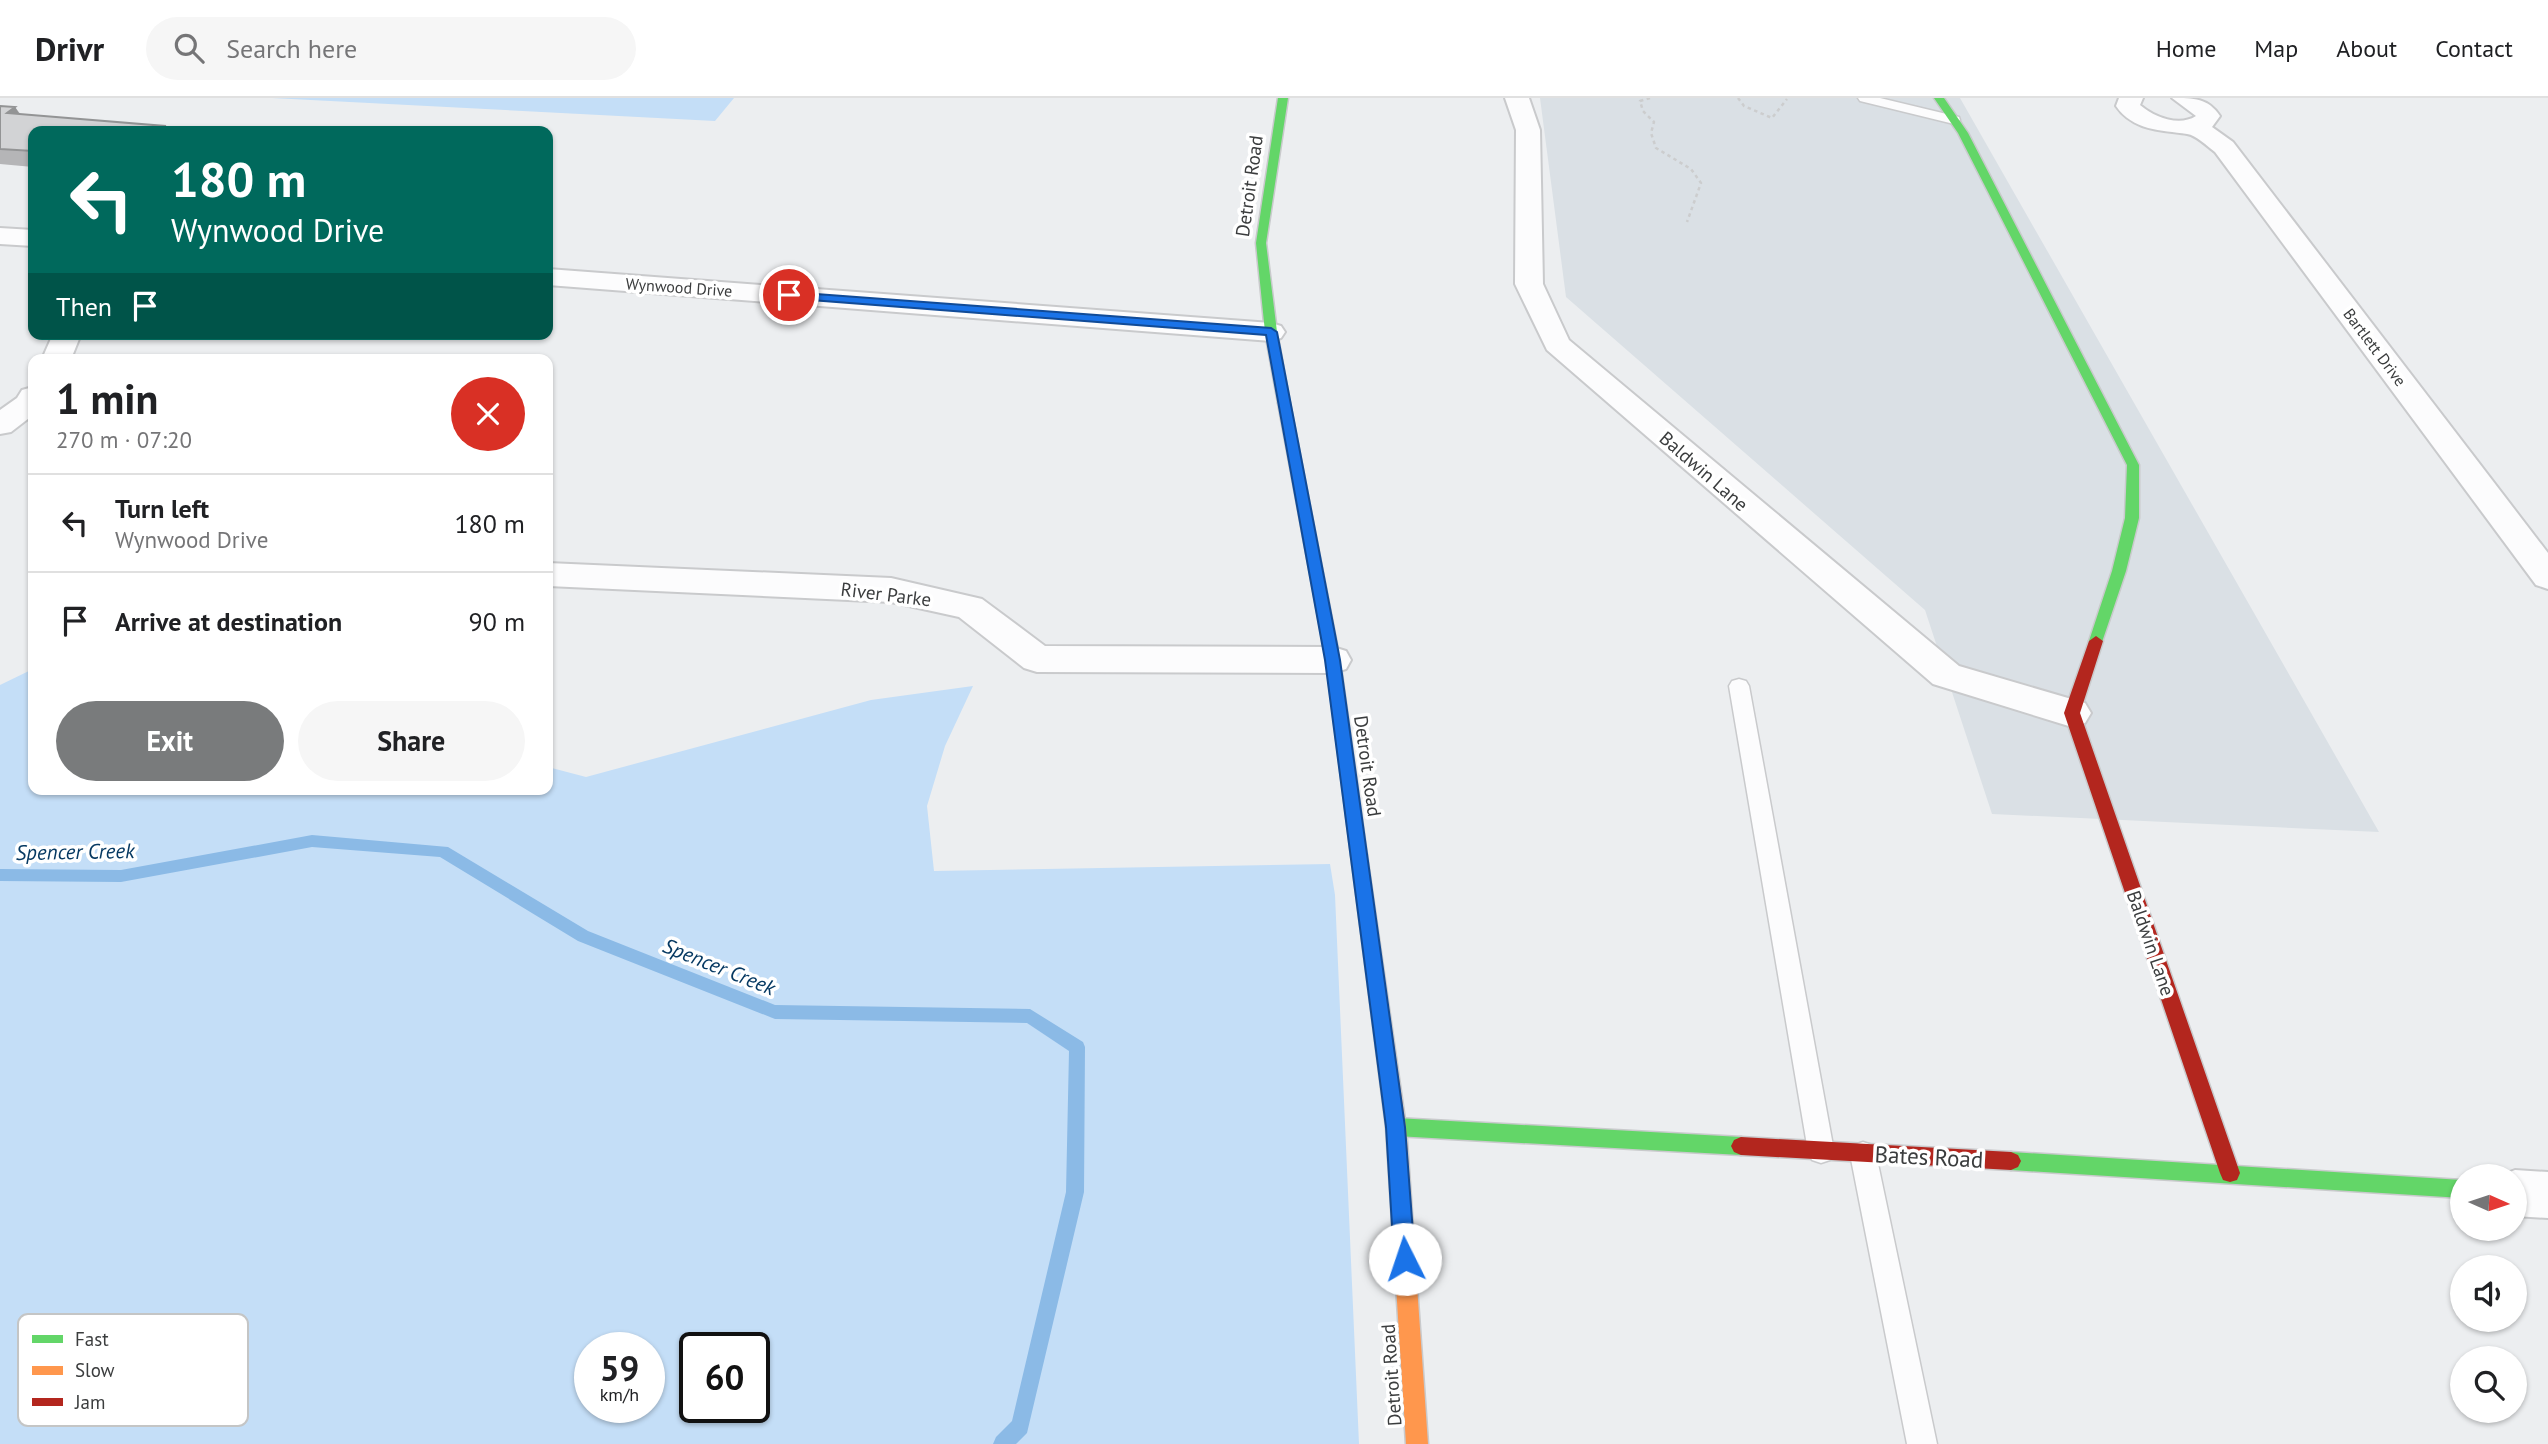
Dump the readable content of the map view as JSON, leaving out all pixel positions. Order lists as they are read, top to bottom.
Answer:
{
  "streets": {
    "street": [
      "Detroit Road",
      "Wynwood Drive",
      "Bartlett Drive",
      "Baldwin Lane",
      "River Parke",
      "Bates Road"
    ]
  },
  "crossings": [
    ["Detroit Road", "Wynwood Drive"],
    ["Detroit Road", "River Parke"],
    ["Detroit Road", "Bates Road"],
    ["Baldwin Lane", "Bates Road"]
  ],
  "water": ["Spencer Creek"],
  "legend": ["Fast", "Slow", "Jam"],
  "north": "right",
  "page": {
    "header": "Drivr",
    "search": "Search here",
    "nav": [
      "Home",
      "Map",
      "About",
      "Contact"
    ],
    "turn": ["180 m", "Wynwood Drive"],
    "then": "Then",
    "heading": ["1 min", "270 m · 07:20"],
    "list": [
      {
        "name": "Turn left",
        "note": "Wynwood Drive",
        "value": "180 m"
      },
      {
        "name": "Arrive at destination",
        "value": "90 m"
      }
    ],
    "buttons": ["Exit", "Share"],
    "speed": "59 km/h",
    "limit": "60"
  }
}
